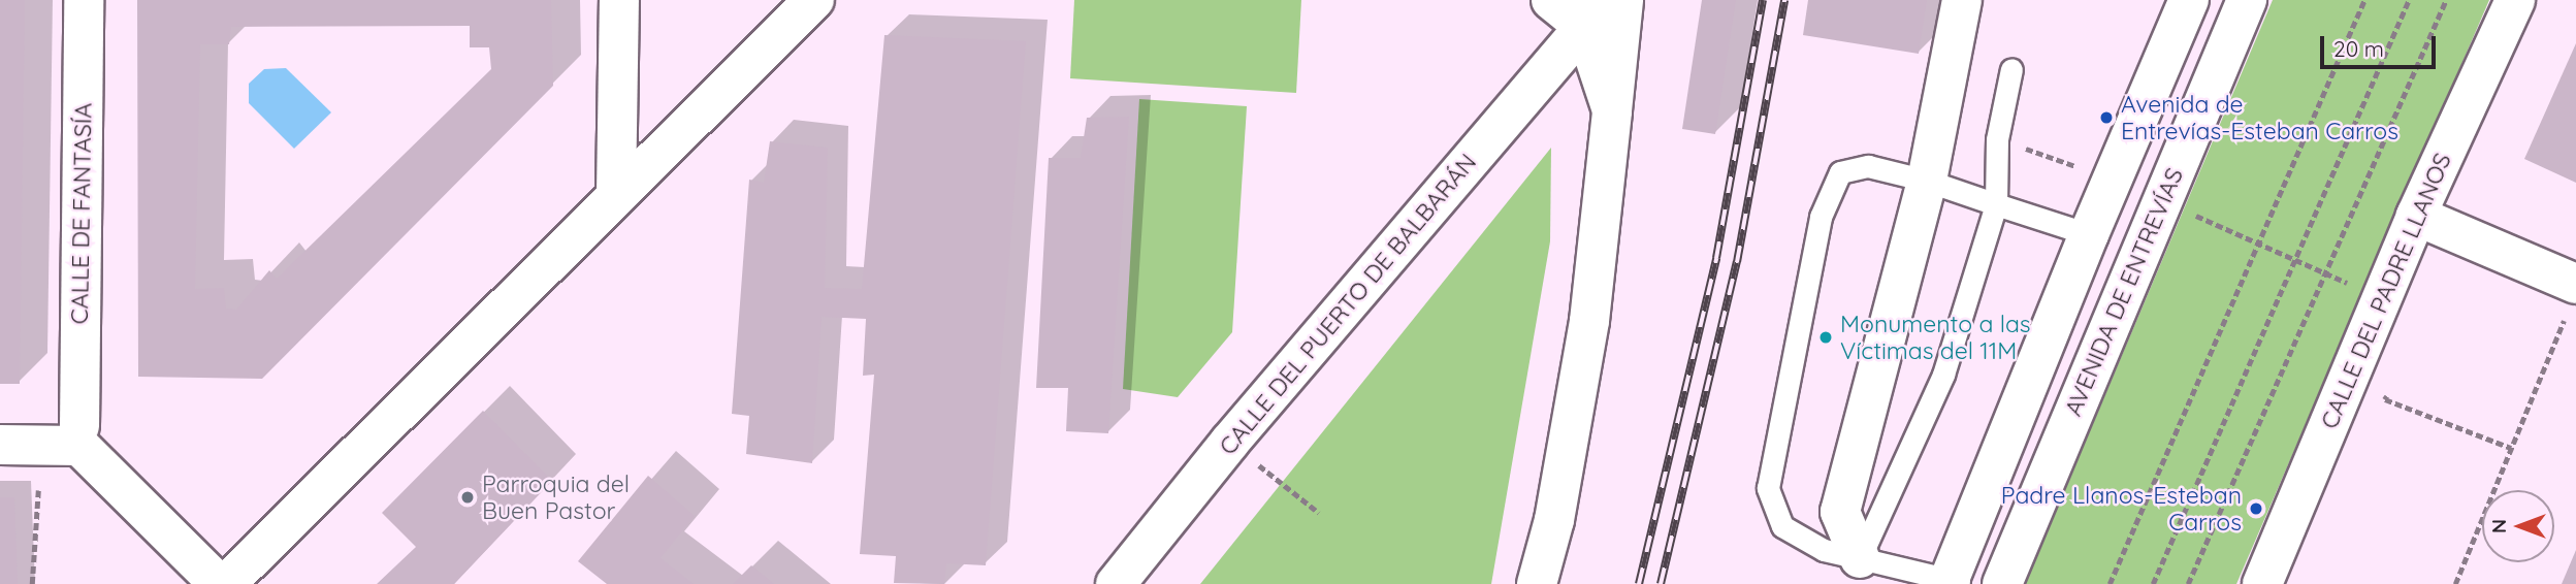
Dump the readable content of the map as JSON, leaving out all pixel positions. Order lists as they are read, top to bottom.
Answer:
{
  "streets": {
    "street": [
      "CALLE DE FANTASÍA",
      "CALLE DEL PADRE LLANOS",
      "AVENIDA DE ENTREVÍAS",
      "CALLE DEL PUERTO DE BALBARÁN"
    ]
  },
  "places": [
    "Avenida de Entrevías-Esteban Carros",
    "Monumento a las Víctimas del 11M",
    "Parroquia del Buen Pastor",
    "Padre Llanos-Esteban Carros"
  ],
  "scale_bar": "20 m",
  "north": "left"
}
